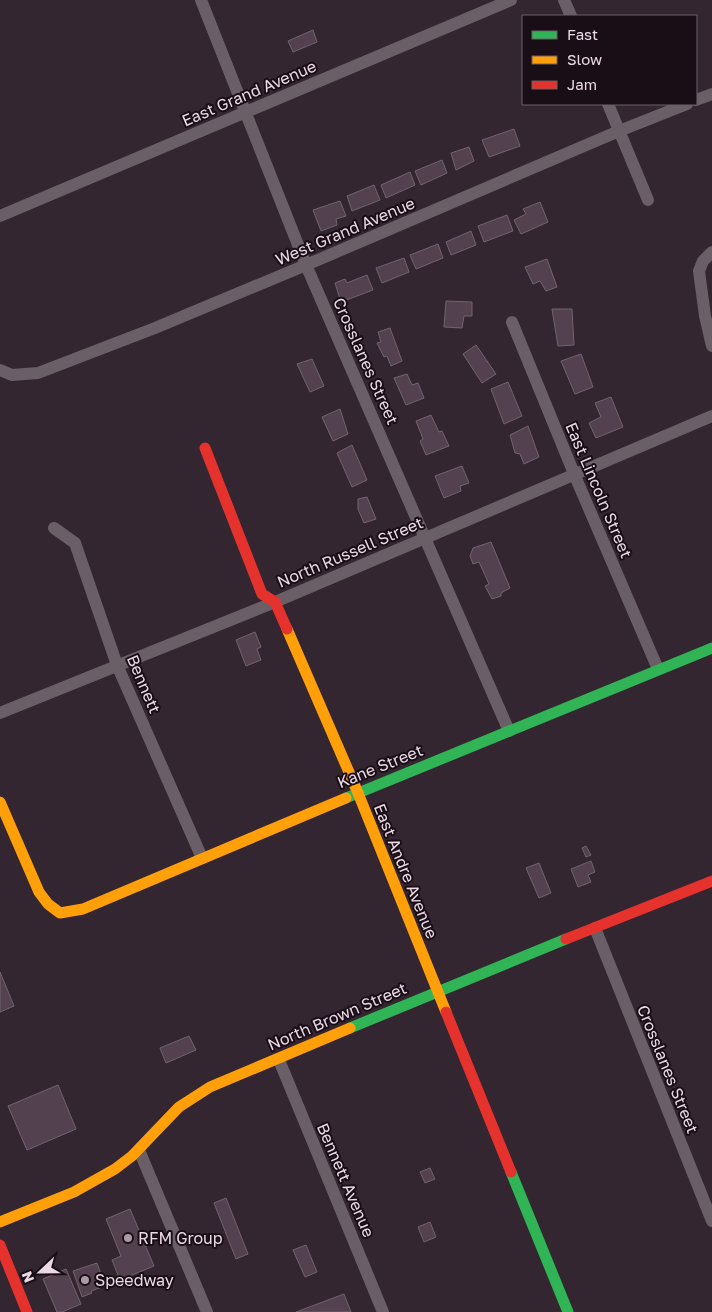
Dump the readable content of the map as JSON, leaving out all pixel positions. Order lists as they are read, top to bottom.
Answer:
{
  "streets": {
    "street": [
      "East Grand Avenue",
      "West Grand Avenue",
      "Crosslanes Street",
      "East Lincoln Street",
      "North Russell Street",
      "Bennett",
      "Kane Street",
      "East Andre Avenue",
      "North Brown Street",
      "Bennett Avenue"
    ]
  },
  "crossings": [
    ["East Grand Avenue", "Crosslanes Street"],
    ["West Grand Avenue", "Crosslanes Street"],
    ["Crosslanes Street", "North Russell Street"],
    ["Crosslanes Street", "Kane Street"],
    ["Crosslanes Street", "North Brown Street"],
    ["East Lincoln Street", "North Russell Street"],
    ["East Lincoln Street", "Kane Street"],
    ["North Russell Street", "Bennett"],
    ["North Russell Street", "East Andre Avenue"],
    ["Bennett", "Kane Street"],
    ["Kane Street", "East Andre Avenue"],
    ["East Andre Avenue", "North Brown Street"],
    ["North Brown Street", "Bennett Avenue"]
  ],
  "places": ["RFM Group", "Speedway"],
  "legend": ["Fast", "Slow", "Jam"],
  "north": "left"
}
